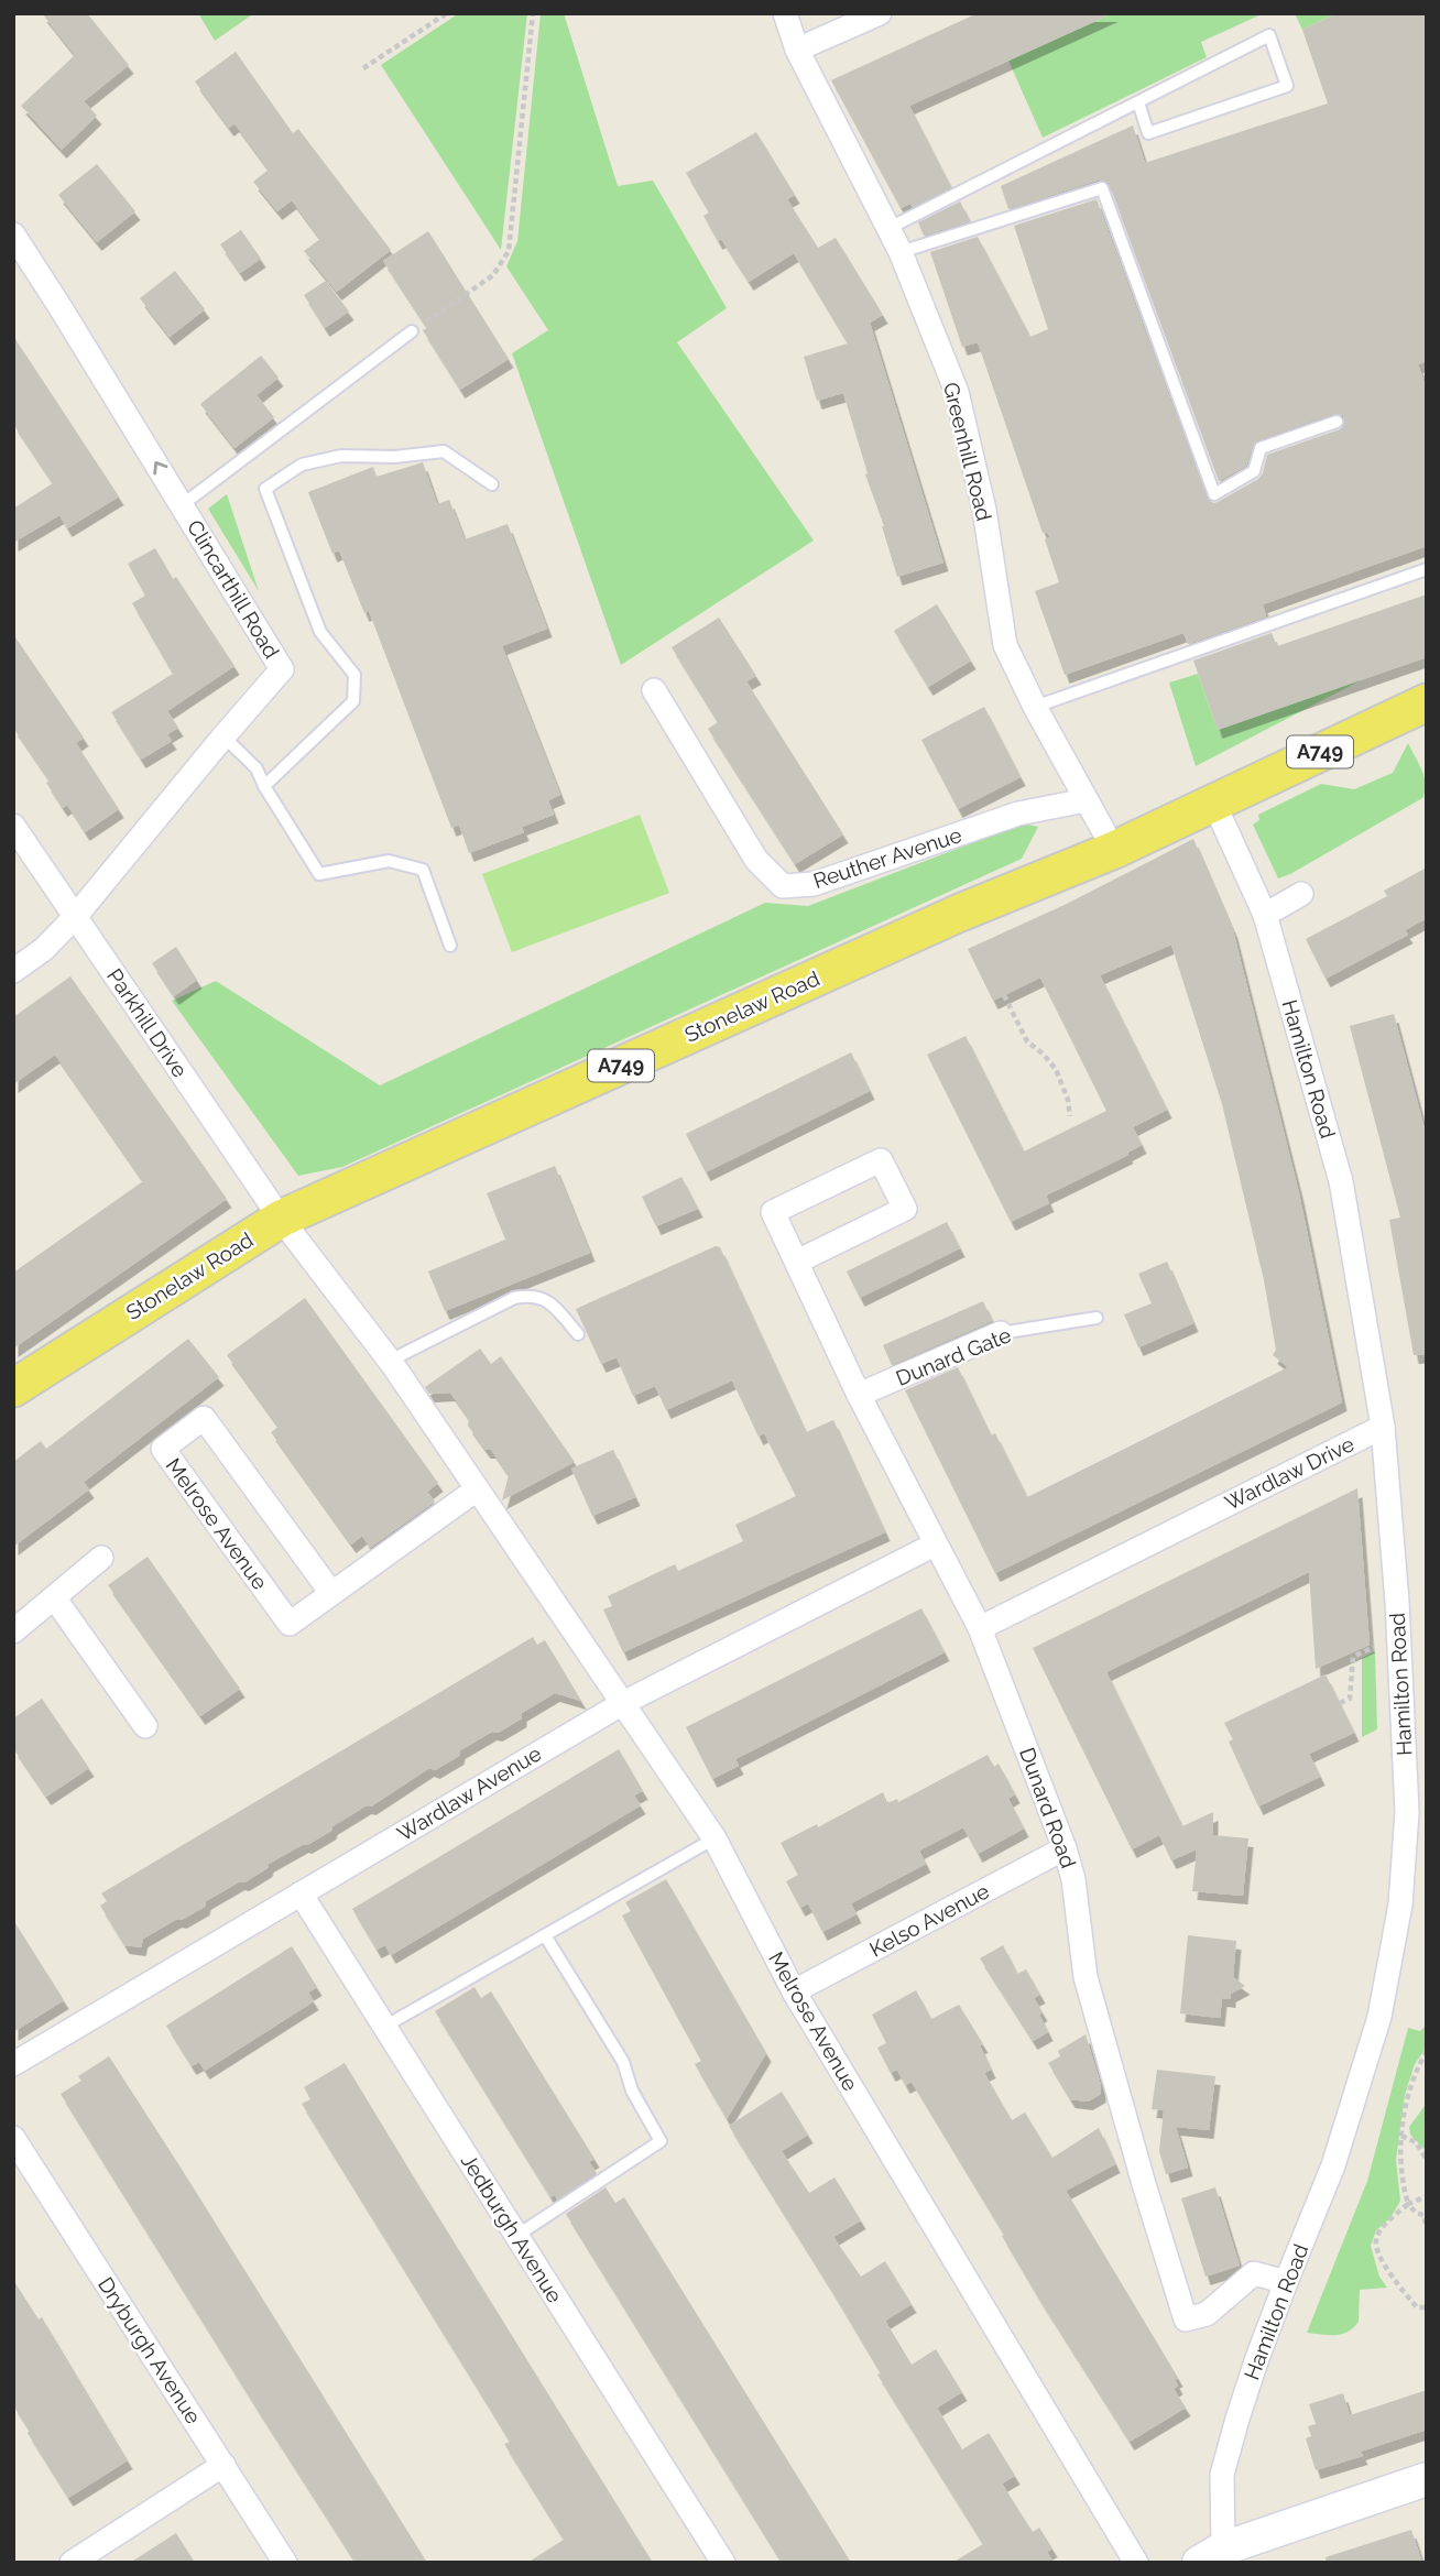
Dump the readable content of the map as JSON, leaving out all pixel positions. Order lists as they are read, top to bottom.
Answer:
{
  "streets": {
    "main road": ["A749", "Stonelaw Road"],
    "street": [
      "Greenhill Road",
      "Clincarthill Road",
      "Reuther Avenue",
      "Parkhill Drive",
      "Hamilton Road",
      "Dunard Gate",
      "Wardlaw Drive",
      "Melrose Avenue",
      "Wardlaw Avenue",
      "Dunard Road",
      "Kelso Avenue",
      "Jedburgh Avenue",
      "Dryburgh Avenue"
    ]
  },
  "crossings": [
    ["Greenhill Road", "Reuther Avenue"],
    ["Greenhill Road", "Stonelaw Road"],
    ["Clincarthill Road", "Parkhill Drive"],
    ["Stonelaw Road", "Parkhill Drive"],
    ["Stonelaw Road", "Hamilton Road"],
    ["Stonelaw Road", "Melrose Avenue"],
    ["Parkhill Drive", "Melrose Avenue"],
    ["Hamilton Road", "Wardlaw Drive"],
    ["Hamilton Road", "Dunard Road"],
    ["Dunard Gate", "Dunard Road"],
    ["Wardlaw Drive", "Dunard Road"],
    ["Melrose Avenue", "Wardlaw Avenue"],
    ["Melrose Avenue", "Kelso Avenue"],
    ["Wardlaw Avenue", "Dunard Road"],
    ["Wardlaw Avenue", "Jedburgh Avenue"],
    ["Dunard Road", "Kelso Avenue"]
  ]
}
